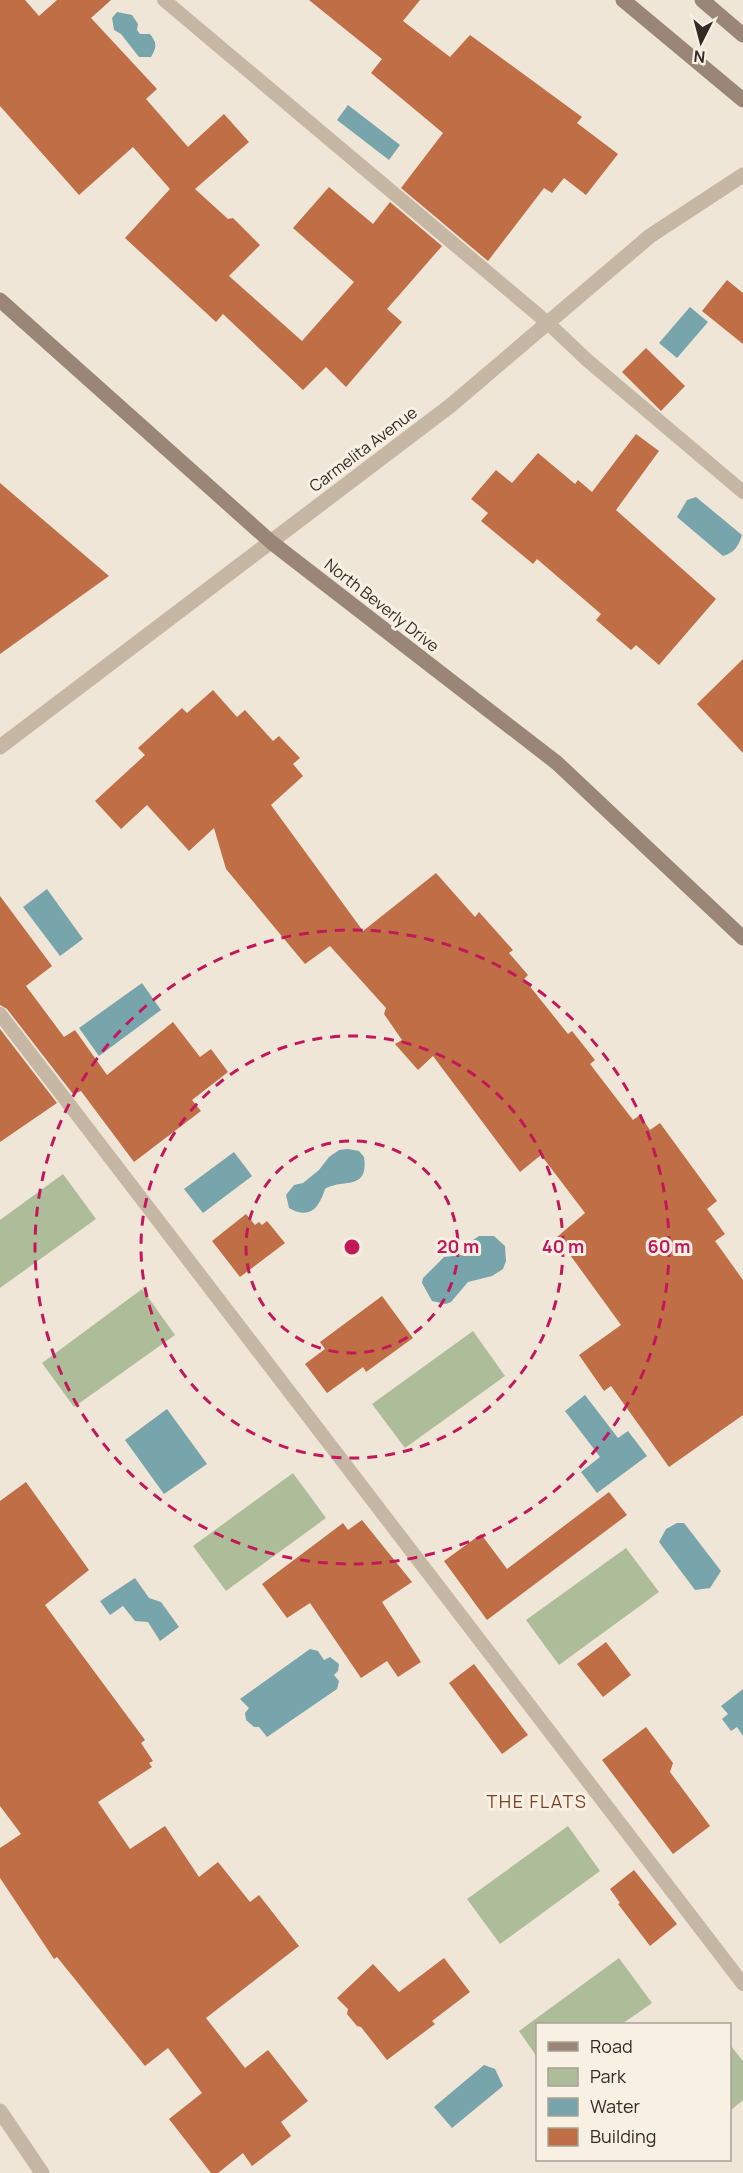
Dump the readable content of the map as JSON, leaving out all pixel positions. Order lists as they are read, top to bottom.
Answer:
{
  "streets": {
    "street": ["Carmelita Avenue", "North Beverly Drive"]
  },
  "crossings": [
    ["Carmelita Avenue", "North Beverly Drive"]
  ],
  "districts": ["THE FLATS"],
  "legend": [
    "Road",
    "Park",
    "Water",
    "Building"
  ],
  "north": "bottom",
  "rings": ["20 m", "40 m", "60 m"]
}
